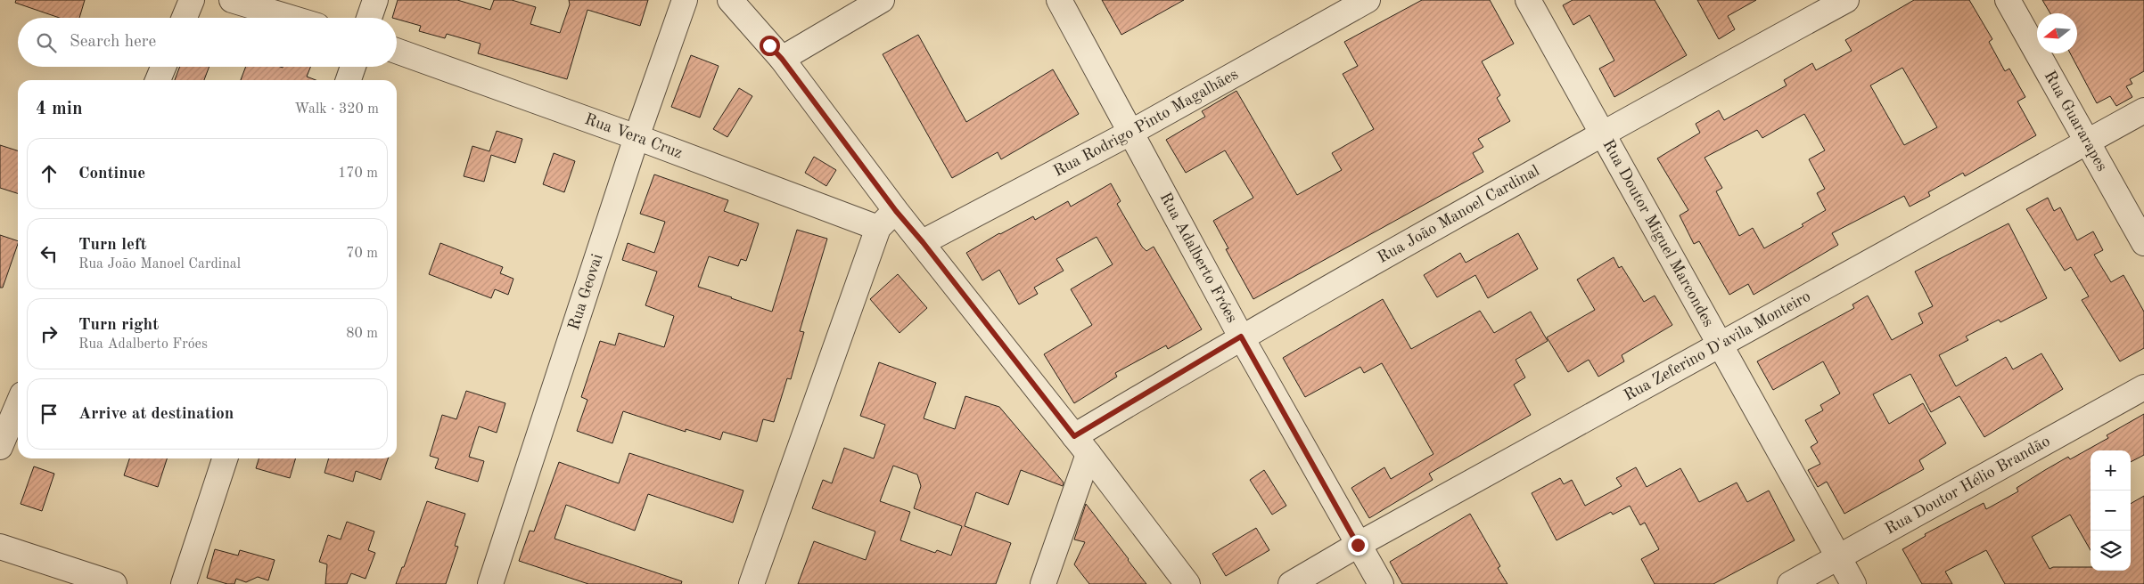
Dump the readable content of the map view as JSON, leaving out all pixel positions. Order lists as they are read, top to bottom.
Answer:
{
  "streets": {
    "street": [
      "Rua Guararapes",
      "Rua Rodrigo Pinto Magalhães",
      "Rua Vera Cruz",
      "Rua João Manoel Cardinal",
      "Rua Doutor Miguel Marcondes",
      "Rua Adalberto Fróes",
      "Rua Geovai",
      "Rua Zeferino D'avila Monteiro",
      "Rua Doutor Hélio Brandão"
    ]
  },
  "crossings": [
    ["Rua Guararapes", "Rua Zeferino D'avila Monteiro"],
    ["Rua Rodrigo Pinto Magalhães", "Rua Adalberto Fróes"],
    ["Rua Vera Cruz", "Rua Geovai"],
    ["Rua João Manoel Cardinal", "Rua Doutor Miguel Marcondes"],
    ["Rua João Manoel Cardinal", "Rua Adalberto Fróes"],
    ["Rua Doutor Miguel Marcondes", "Rua Zeferino D'avila Monteiro"],
    ["Rua Doutor Miguel Marcondes", "Rua Doutor Hélio Brandão"],
    ["Rua Adalberto Fróes", "Rua Zeferino D'avila Monteiro"]
  ],
  "north": "left",
  "page": {
    "search": "Search here",
    "heading": ["4 min", "Walk · 320 m"],
    "list": [
      ["Continue", "170 m"],
      ["Turn left", "Rua João Manoel Cardinal", "70 m"],
      ["Turn right", "Rua Adalberto Fróes", "80 m"],
      "Arrive at destination"
    ],
    "map_buttons": ["+", "−"]
  }
}
